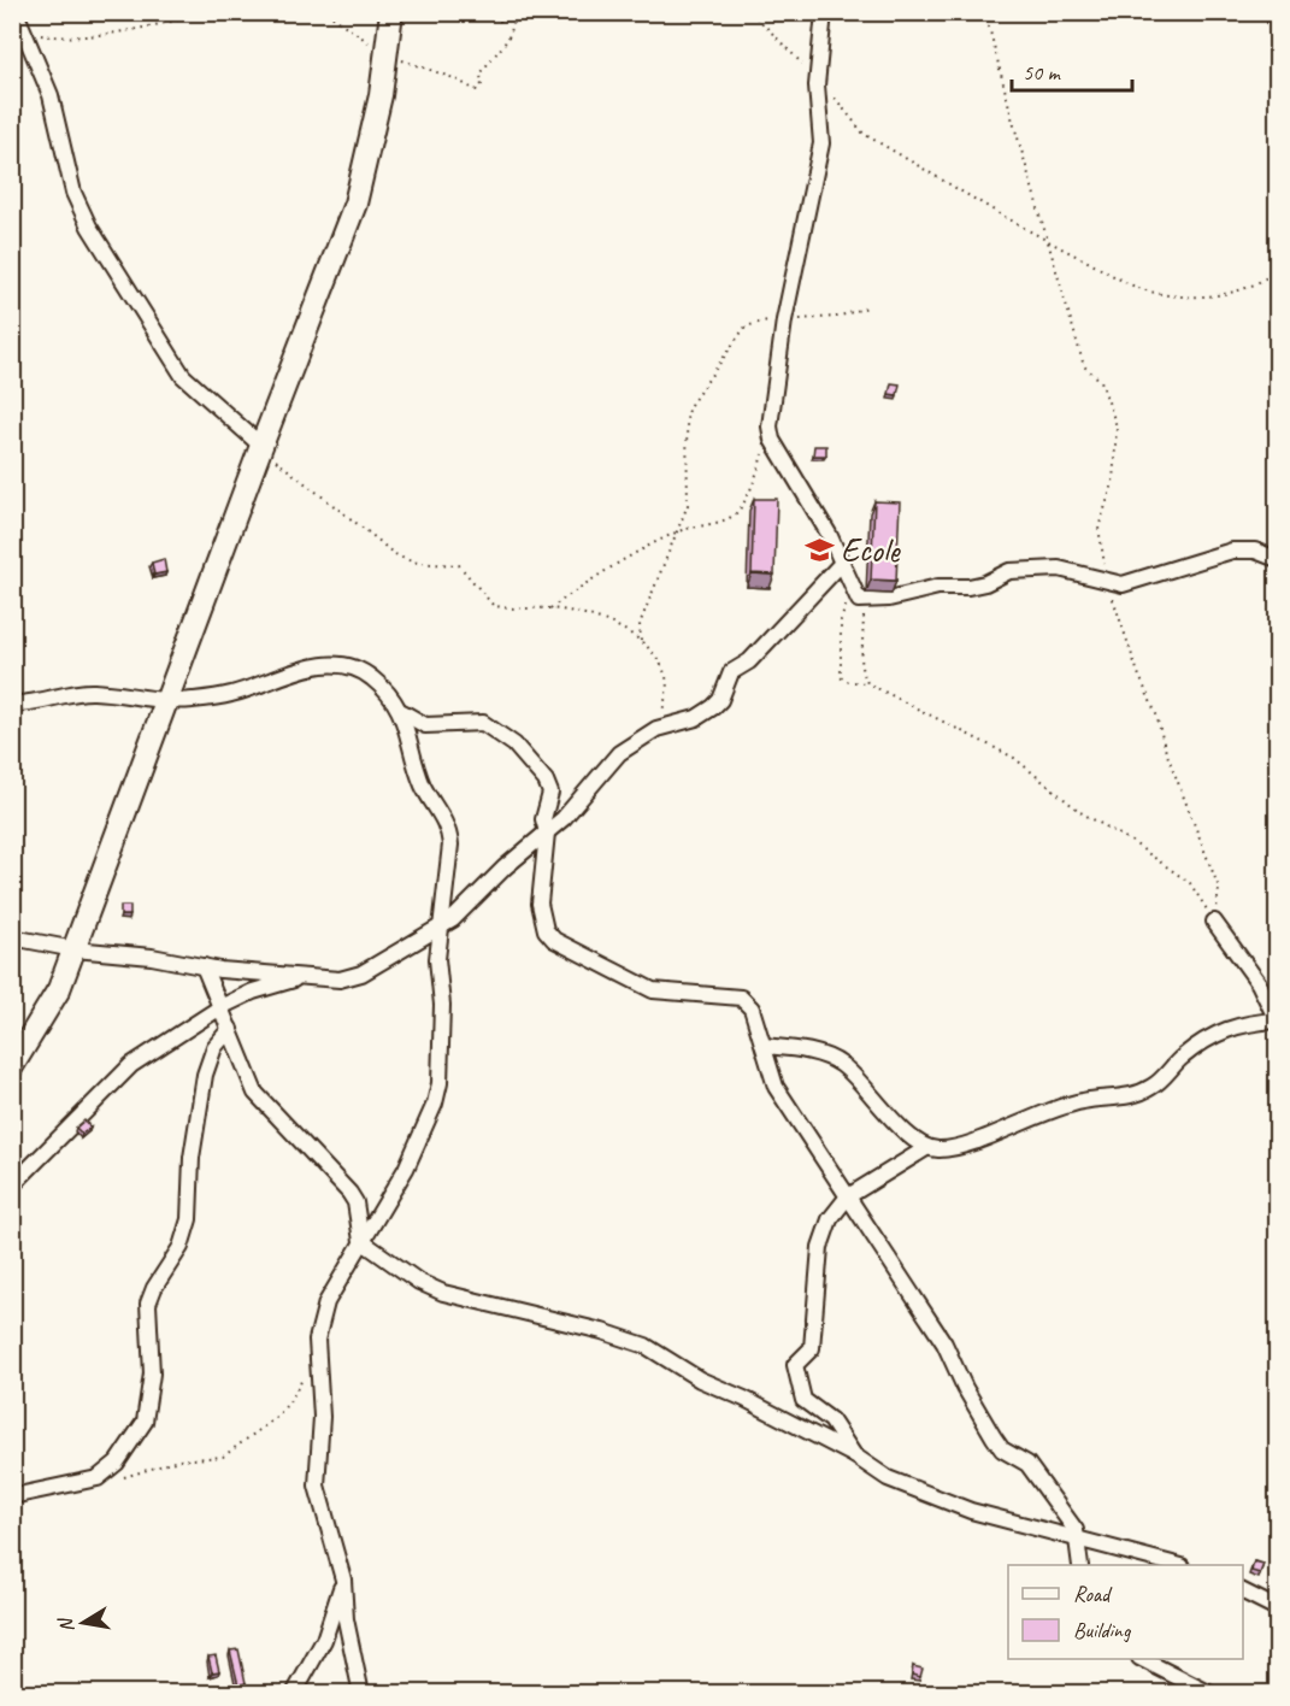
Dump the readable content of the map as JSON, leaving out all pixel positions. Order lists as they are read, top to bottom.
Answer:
{
  "places": {
    "school or university": ["Ecole"]
  },
  "legend": ["Road", "Building"],
  "scale_bar": "50 m",
  "north": "left"
}
